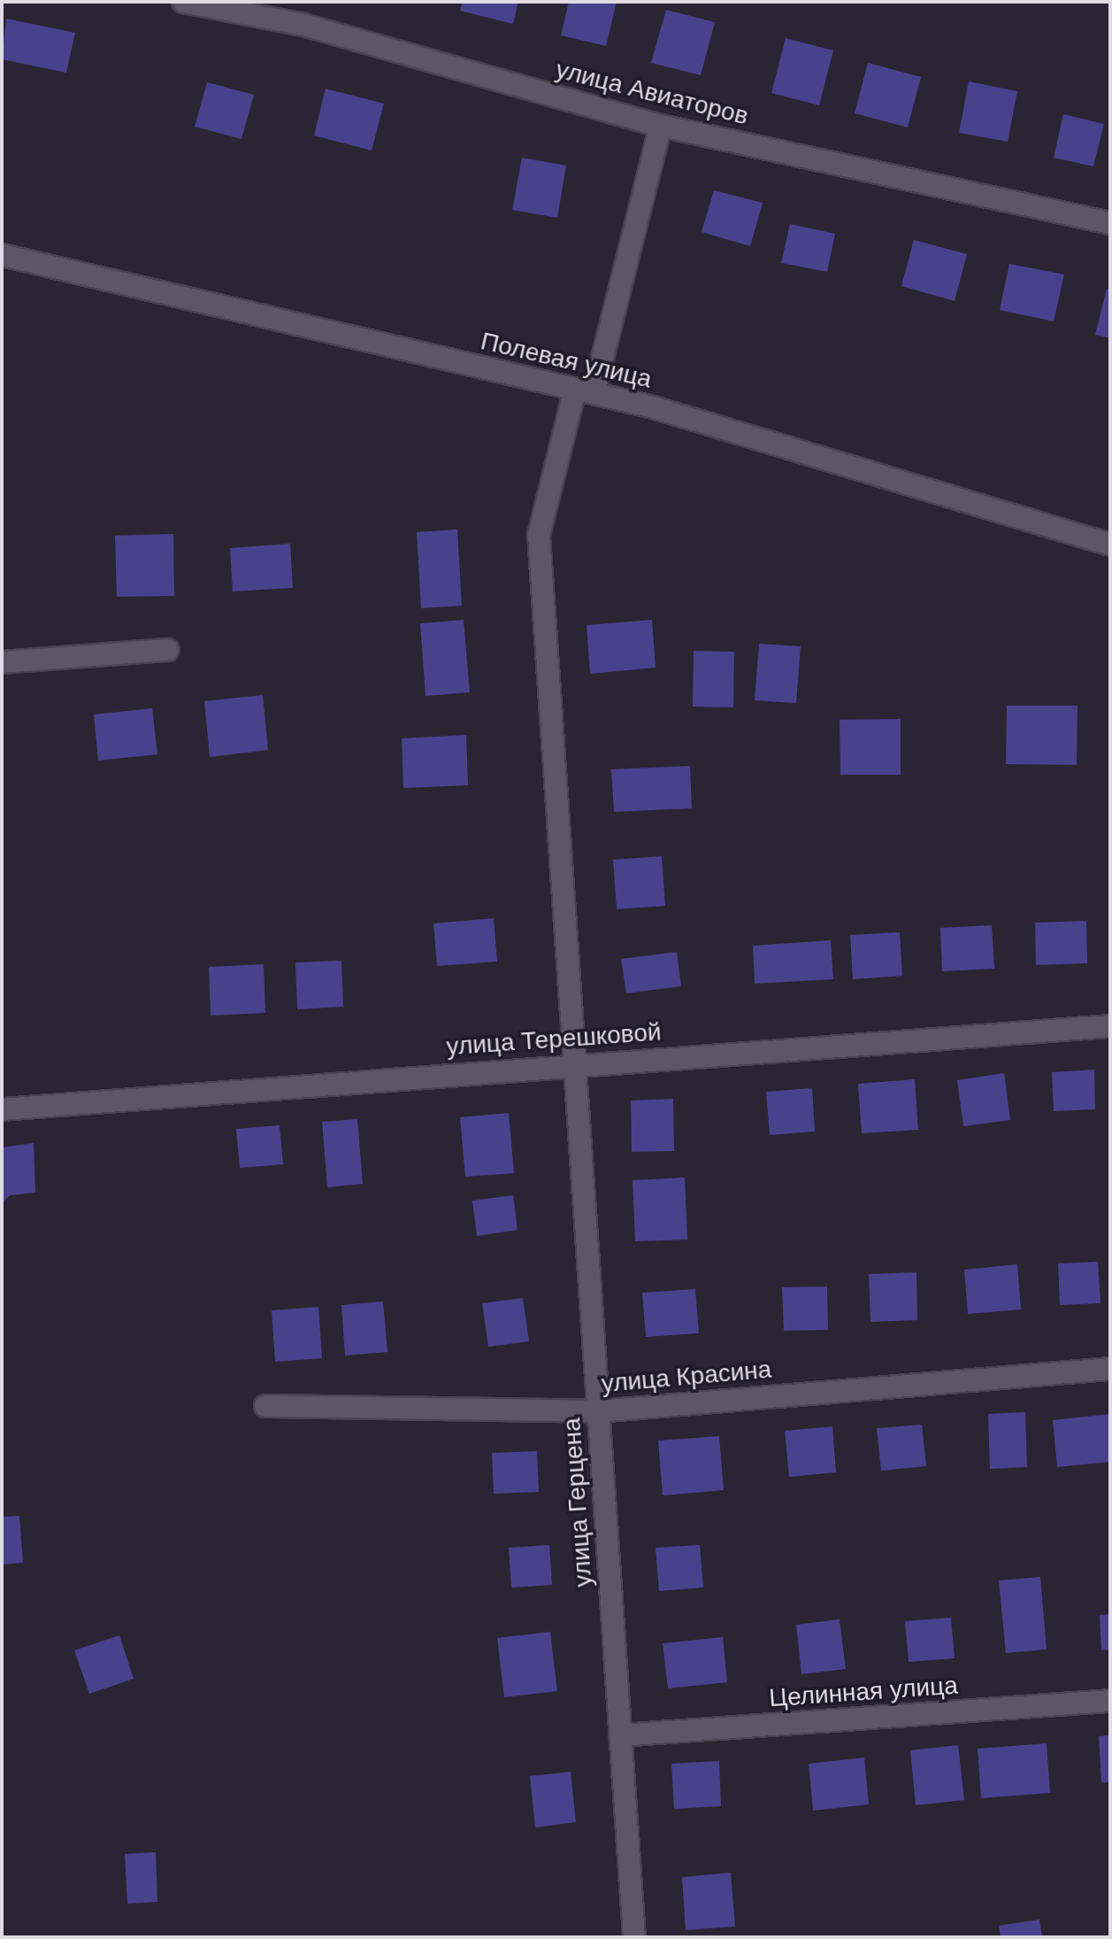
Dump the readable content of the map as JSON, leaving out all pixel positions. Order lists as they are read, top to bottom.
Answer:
{
  "streets": {
    "street": [
      "улица Авиаторов",
      "Полевая улица",
      "улица Терешковой",
      "улица Красина",
      "улица Герцена",
      "Целинная улица"
    ]
  },
  "crossings": [
    ["улица Авиаторов", "улица Герцена"],
    ["Полевая улица", "улица Герцена"],
    ["улица Терешковой", "улица Герцена"],
    ["улица Красина", "улица Герцена"],
    ["улица Герцена", "Целинная улица"]
  ]
}
